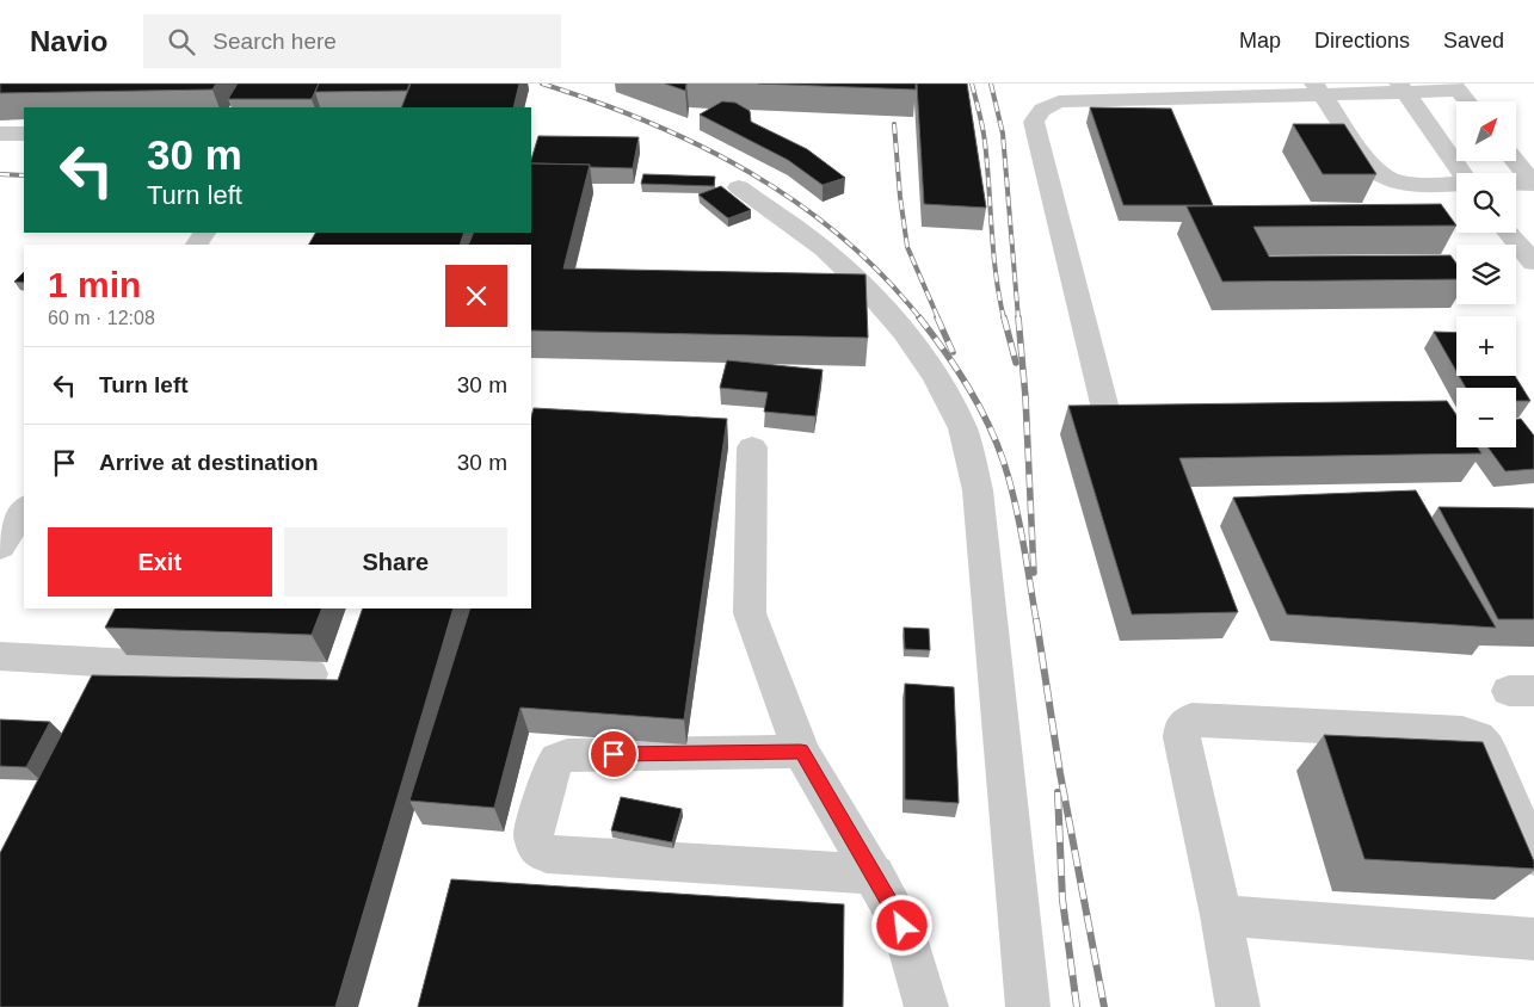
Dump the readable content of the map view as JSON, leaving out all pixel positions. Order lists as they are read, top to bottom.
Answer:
{
  "north": "top right",
  "page": {
    "header": "Navio",
    "search": "Search here",
    "nav": ["Map", "Directions", "Saved"],
    "map_buttons": ["+", "−"],
    "turn": ["30 m", "Turn left"],
    "heading": ["1 min", "60 m · 12:08"],
    "list": [
      {
        "name": "Turn left",
        "value": "30 m"
      },
      {
        "name": "Arrive at destination",
        "value": "30 m"
      }
    ],
    "buttons": ["Exit", "Share"]
  }
}
